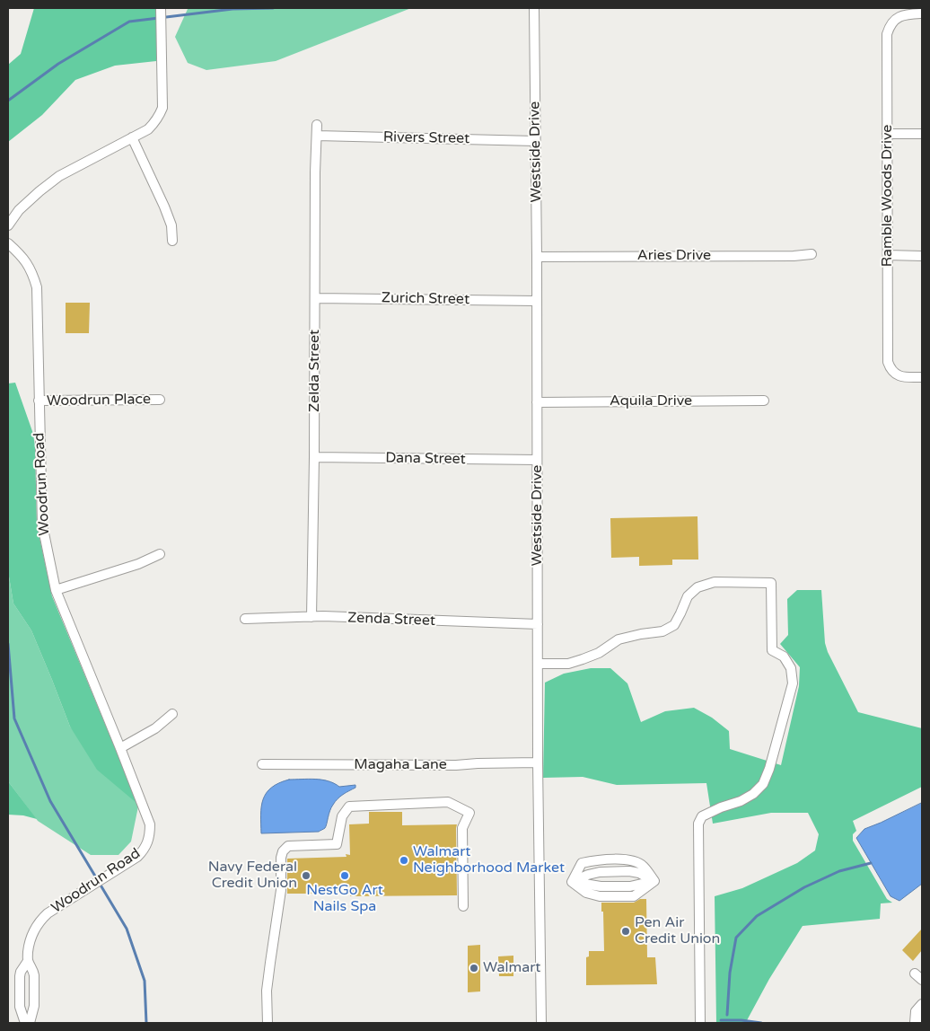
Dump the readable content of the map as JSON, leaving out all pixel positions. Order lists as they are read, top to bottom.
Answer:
{
  "streets": {
    "street": [
      "Rivers Street",
      "Westside Drive",
      "Ramble Woods Drive",
      "Aries Drive",
      "Zurich Street",
      "Zelda Street",
      "Woodrun Place",
      "Aquila Drive",
      "Dana Street",
      "Woodrun Road",
      "Zenda Street",
      "Magaha Lane"
    ]
  },
  "crossings": [
    ["Rivers Street", "Westside Drive"],
    ["Rivers Street", "Zelda Street"],
    ["Westside Drive", "Aries Drive"],
    ["Westside Drive", "Zurich Street"],
    ["Westside Drive", "Aquila Drive"],
    ["Westside Drive", "Dana Street"],
    ["Westside Drive", "Zenda Street"],
    ["Westside Drive", "Magaha Lane"],
    ["Zurich Street", "Zelda Street"],
    ["Zelda Street", "Dana Street"],
    ["Zelda Street", "Zenda Street"],
    ["Woodrun Place", "Woodrun Road"]
  ],
  "places": [
    "Walmart Neighborhood Market",
    "Navy Federal Credit Union",
    "NestGo Art Nails Spa",
    "Pen Air Credit Union",
    "Walmart"
  ]
}
